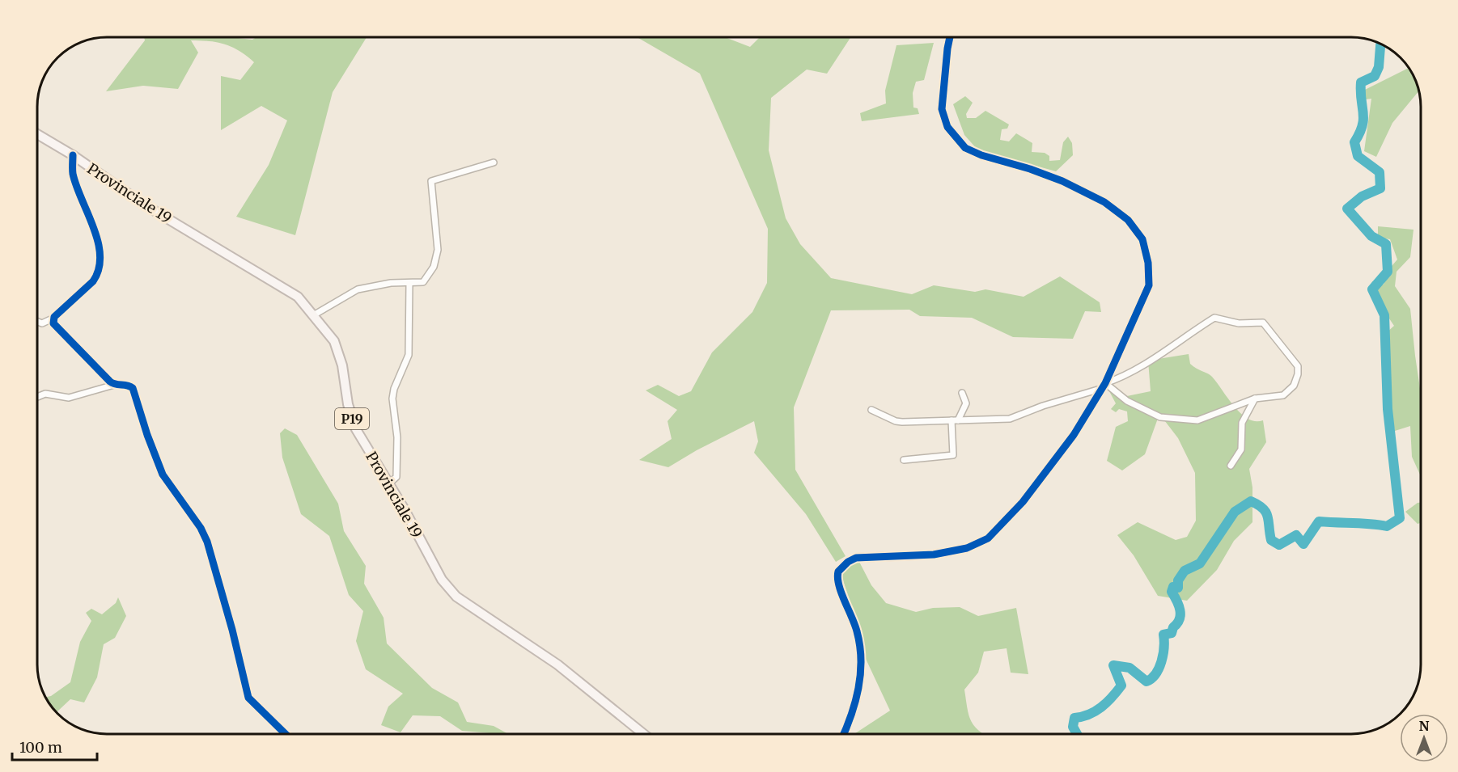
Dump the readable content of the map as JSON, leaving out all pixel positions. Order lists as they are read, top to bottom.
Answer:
{
  "streets": {
    "main road": ["Provinciale 19", "P19"]
  },
  "scale_bar": "100 m",
  "north": "top"
}
